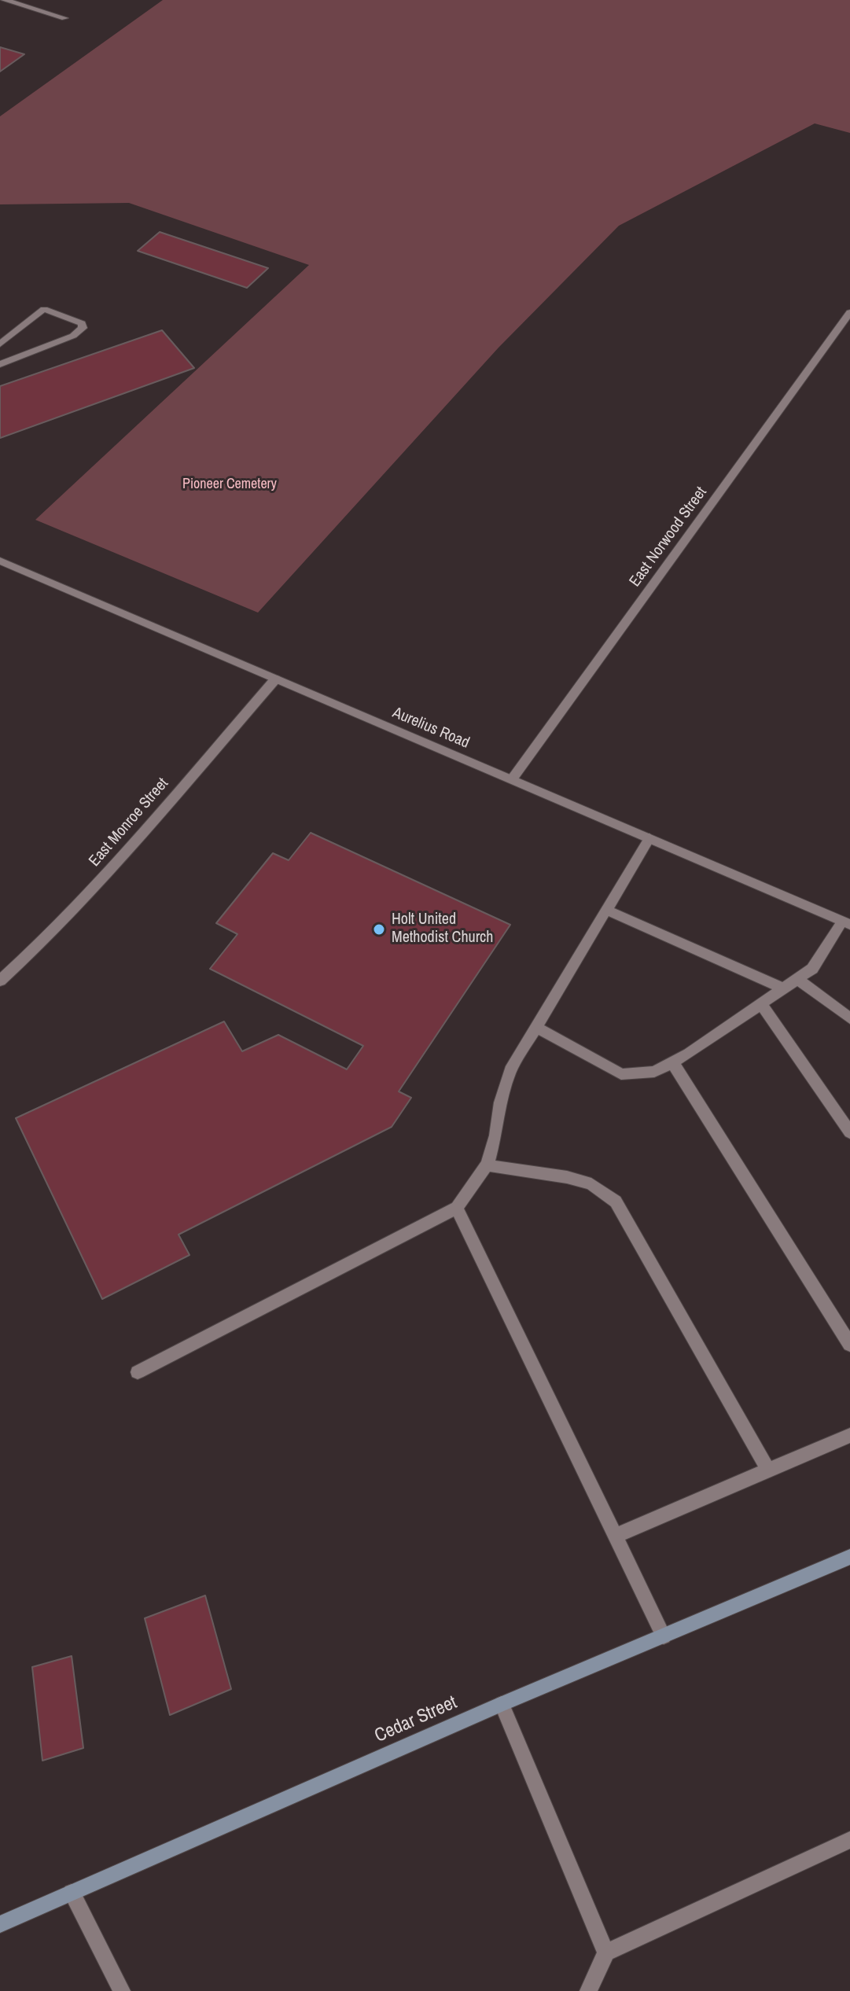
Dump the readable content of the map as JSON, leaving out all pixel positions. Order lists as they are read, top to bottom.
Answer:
{
  "streets": {
    "main road": ["Cedar Street"],
    "street": ["East Norwood Street", "Aurelius Road", "East Monroe Street"]
  },
  "crossings": [
    ["East Norwood Street", "Aurelius Road"],
    ["Aurelius Road", "East Monroe Street"]
  ],
  "parks": ["Pioneer Cemetery"],
  "places": ["Holt United Methodist Church"]
}
